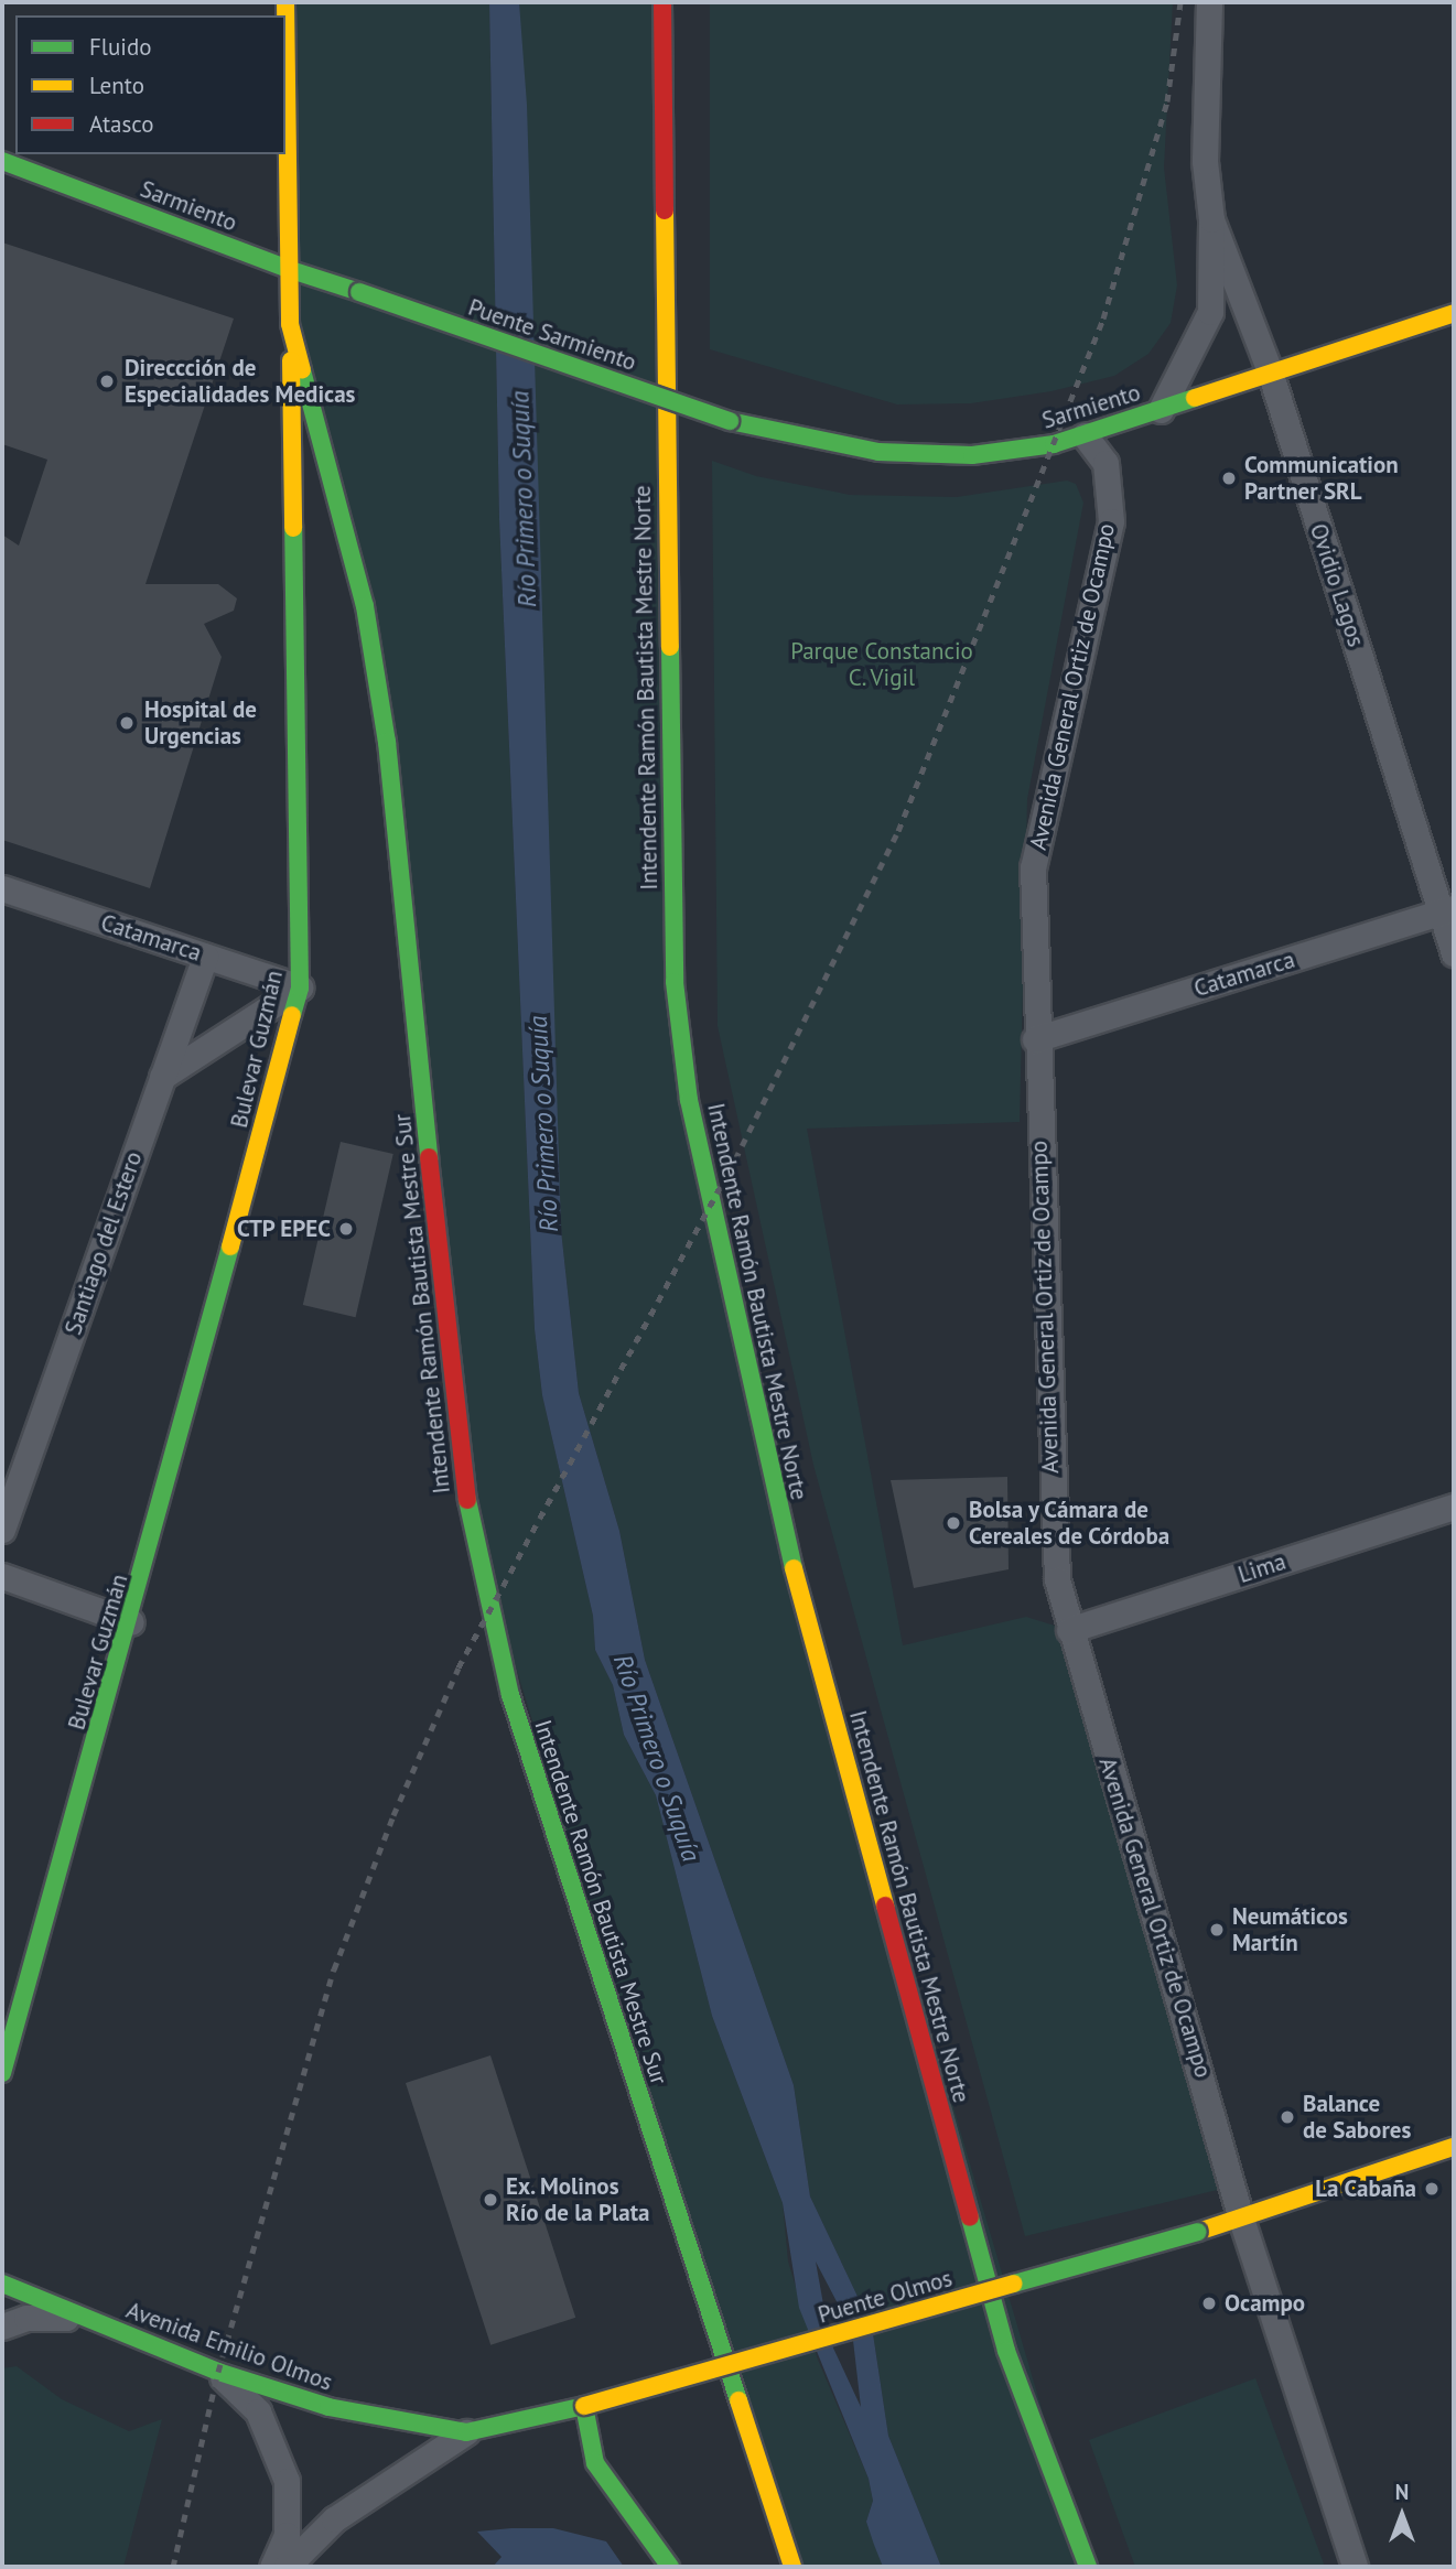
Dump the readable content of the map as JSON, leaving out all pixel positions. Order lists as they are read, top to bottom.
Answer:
{
  "streets": {
    "main road": [
      "Sarmiento",
      "Puente Sarmiento",
      "Intendente Ramón Bautista Mestre Norte",
      "Bulevar Guzmán",
      "Intendente Ramón Bautista Mestre Sur",
      "Puente Olmos",
      "Avenida Emilio Olmos"
    ],
    "street": [
      "Ovidio Lagos",
      "Avenida General Ortiz de Ocampo",
      "Catamarca",
      "Santiago del Estero",
      "Lima"
    ]
  },
  "crossings": [
    ["Sarmiento", "Puente Sarmiento"],
    ["Sarmiento", "Ovidio Lagos"],
    ["Sarmiento", "Avenida General Ortiz de Ocampo"],
    ["Sarmiento", "Bulevar Guzmán"],
    ["Ovidio Lagos", "Catamarca"],
    ["Avenida General Ortiz de Ocampo", "Catamarca"],
    ["Avenida General Ortiz de Ocampo", "Lima"],
    ["Avenida General Ortiz de Ocampo", "Puente Olmos"],
    ["Catamarca", "Bulevar Guzmán"],
    ["Catamarca", "Santiago del Estero"],
    ["Bulevar Guzmán", "Intendente Ramón Bautista Mestre Sur"],
    ["Puente Olmos", "Avenida Emilio Olmos"]
  ],
  "water": ["Río Primero o Suquía"],
  "parks": ["Parque Constancio C. Vigil"],
  "places": [
    "Direccción de Especialidades Medicas",
    "Communication Partner SRL",
    "Hospital de Urgencias",
    "CTP EPEC",
    "Bolsa y Cámara de Cereales de Córdoba",
    "Neumáticos Martín",
    "Balance de Sabores",
    "La Cabaña",
    "Ex. Molinos Río de la Plata",
    "Ocampo"
  ],
  "legend": ["Fluido", "Lento", "Atasco"],
  "north": "top"
}
